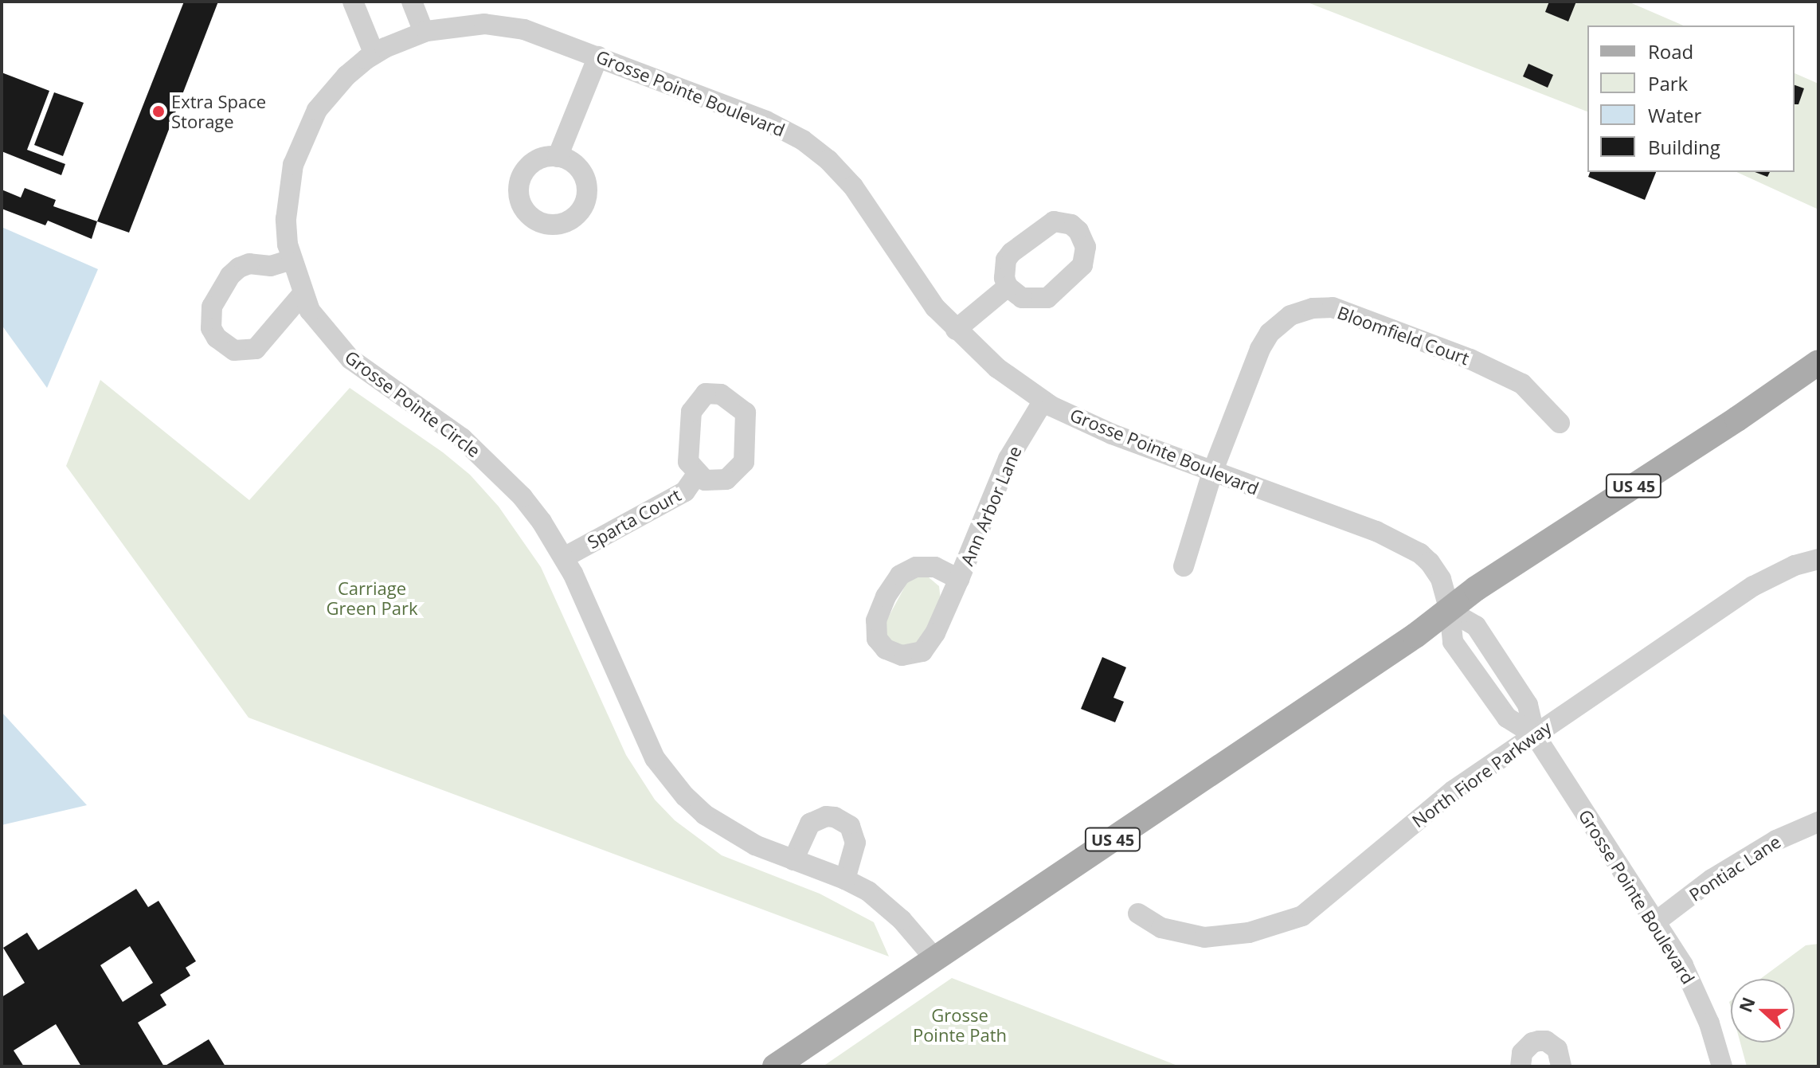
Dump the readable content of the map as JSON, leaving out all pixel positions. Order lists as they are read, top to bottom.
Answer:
{
  "streets": {
    "main road": ["US 45"],
    "street": [
      "Grosse Pointe Boulevard",
      "Bloomfield Court",
      "Grosse Pointe Circle",
      "Ann Arbor Lane",
      "Sparta Court",
      "North Fiore Parkway",
      "Pontiac Lane"
    ]
  },
  "crossings": [
    ["Grosse Pointe Boulevard", "Bloomfield Court"],
    ["Grosse Pointe Boulevard", "Grosse Pointe Circle"],
    ["Grosse Pointe Boulevard", "US 45"],
    ["Grosse Pointe Boulevard", "Ann Arbor Lane"],
    ["Grosse Pointe Boulevard", "North Fiore Parkway"],
    ["Grosse Pointe Boulevard", "Pontiac Lane"],
    ["Grosse Pointe Circle", "US 45"],
    ["Grosse Pointe Circle", "Sparta Court"]
  ],
  "parks": ["Carriage Green Park", "Grosse Pointe Path"],
  "places": ["Extra Space Storage"],
  "legend": [
    "Road",
    "Park",
    "Water",
    "Building"
  ],
  "north": "left"
}
